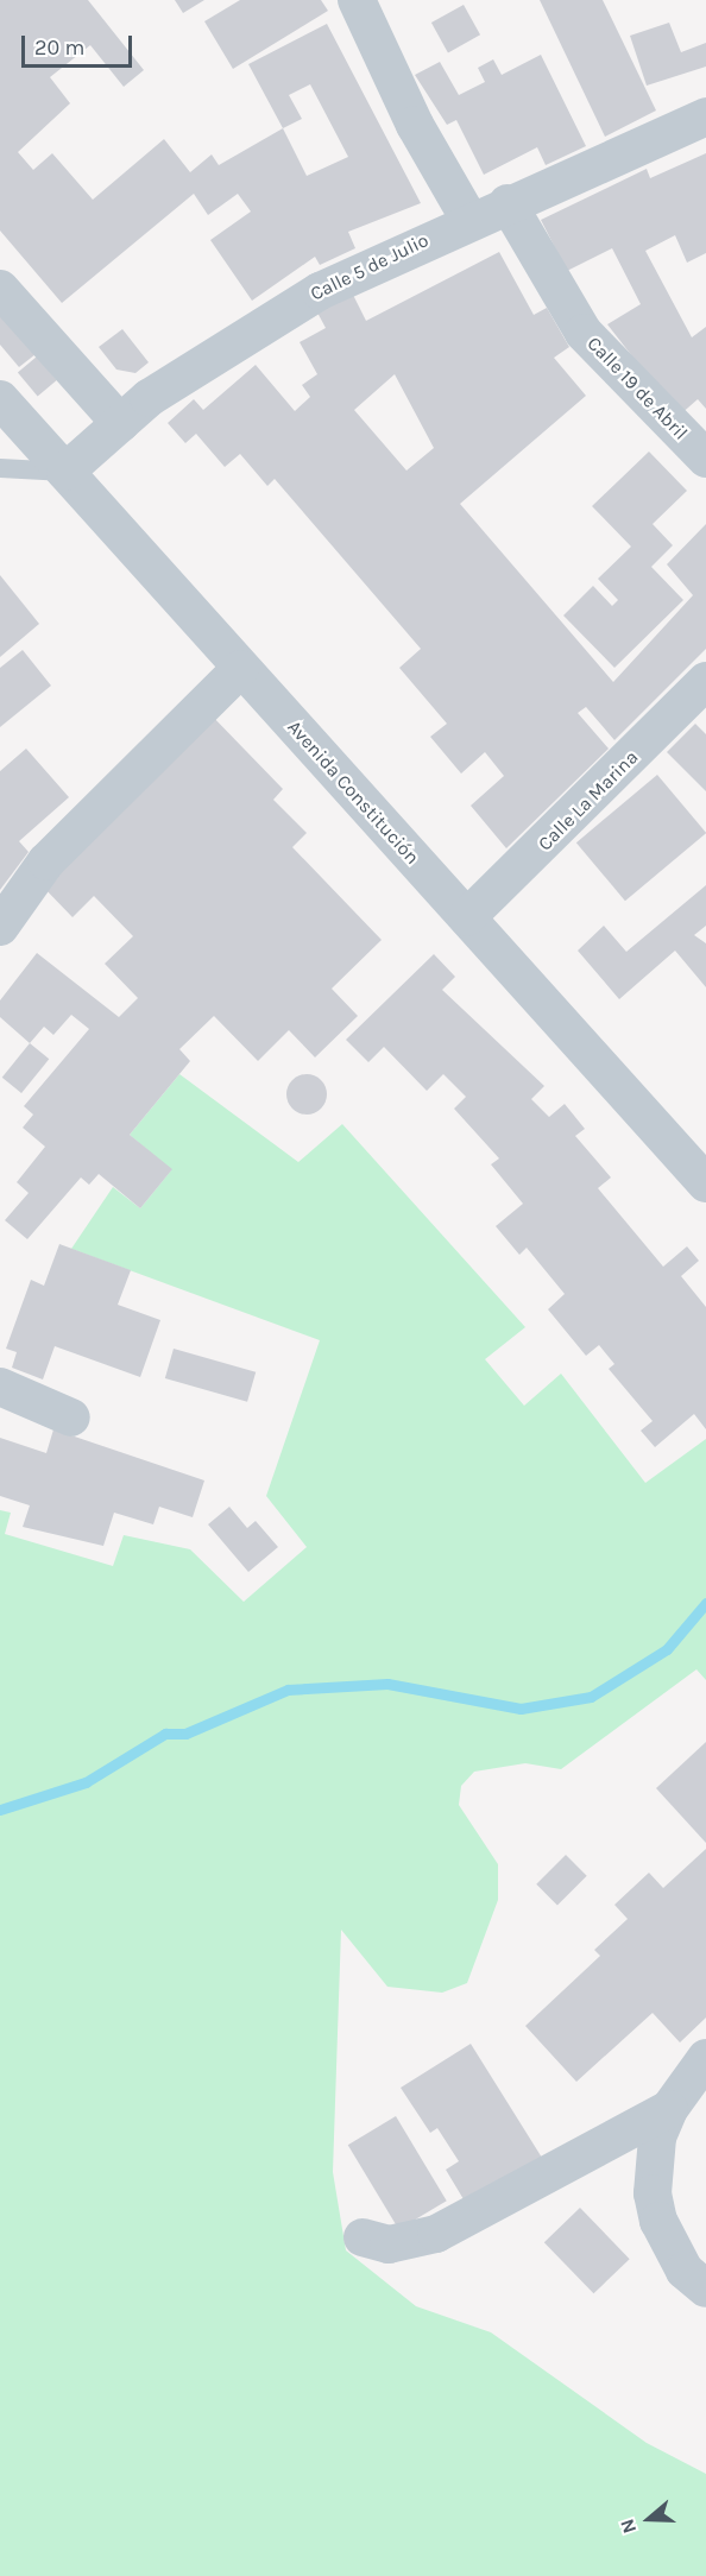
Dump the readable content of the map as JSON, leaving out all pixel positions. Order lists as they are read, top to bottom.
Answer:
{
  "streets": {
    "street": [
      "Calle 5 de Julio",
      "Calle 19 de Abril",
      "Avenida Constitución",
      "Calle La Marina"
    ]
  },
  "crossings": [
    ["Calle 5 de Julio", "Calle 19 de Abril"],
    ["Calle 5 de Julio", "Avenida Constitución"],
    ["Avenida Constitución", "Calle La Marina"]
  ],
  "scale_bar": "20 m",
  "north": "left"
}
